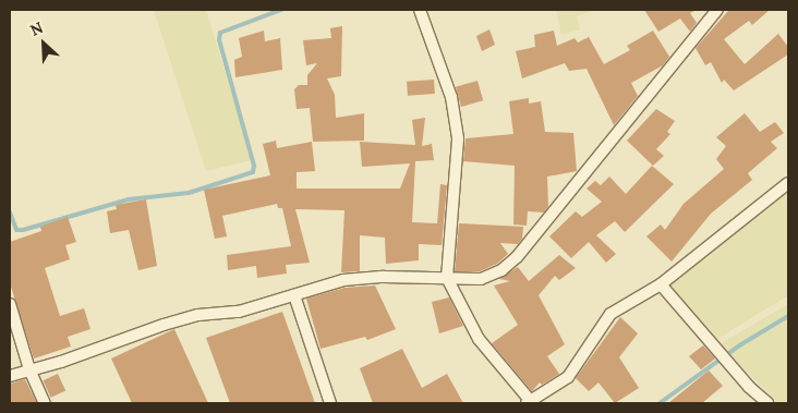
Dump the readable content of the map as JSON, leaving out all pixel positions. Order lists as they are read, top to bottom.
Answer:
{
  "north": "top left"
}
